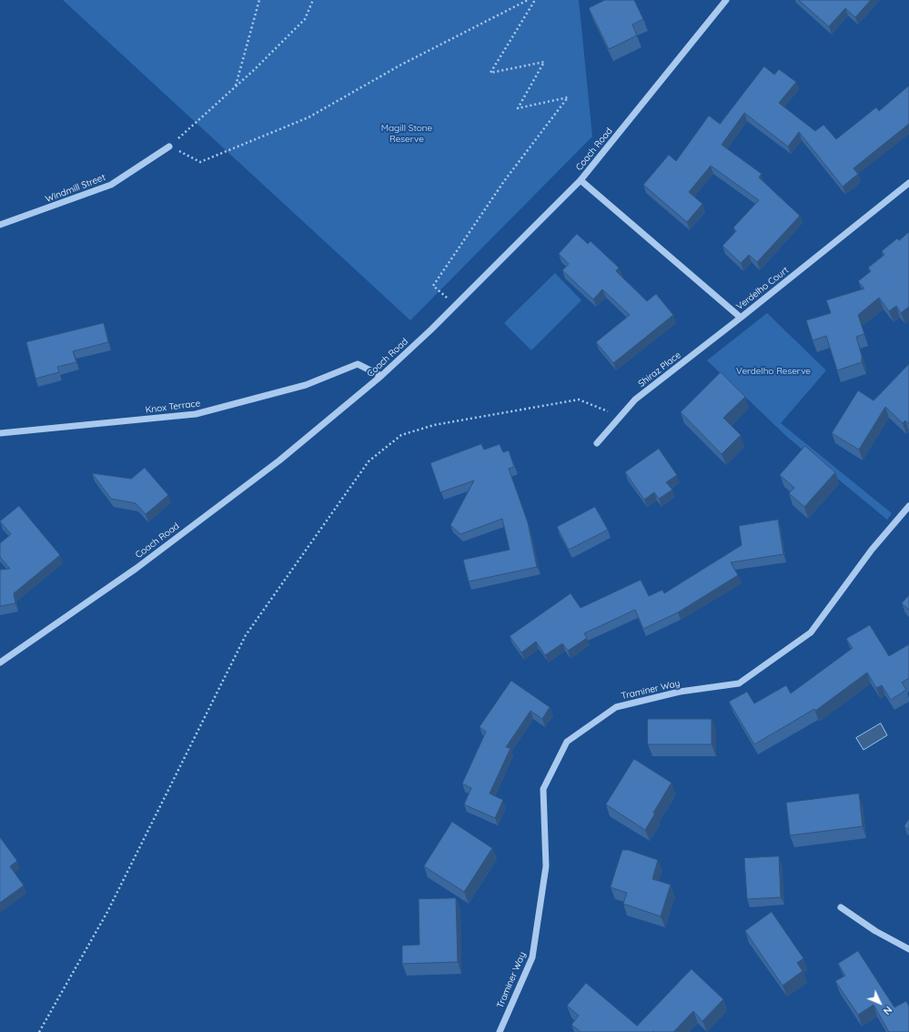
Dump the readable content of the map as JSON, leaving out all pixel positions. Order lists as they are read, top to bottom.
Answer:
{
  "streets": {
    "street": [
      "Coach Road",
      "Windmill Street",
      "Verdelho Court",
      "Shiraz Place",
      "Knox Terrace",
      "Traminer Way"
    ]
  },
  "crossings": [
    ["Coach Road", "Verdelho Court"],
    ["Coach Road", "Knox Terrace"],
    ["Verdelho Court", "Shiraz Place"]
  ],
  "parks": ["Magill Stone Reserve", "Verdelho Reserve"],
  "north": "bottom right"
}
